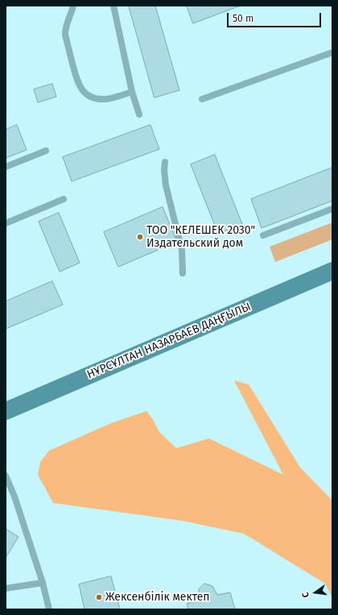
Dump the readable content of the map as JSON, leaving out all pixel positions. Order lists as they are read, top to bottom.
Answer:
{
  "streets": {
    "main road": ["НҰРСҰЛТАН НАЗАРБАЕВ ДАҢҒЫЛЫ"]
  },
  "places": ["ТОО \"КЕЛЕШЕК 2030\" Издательский дом", "Жексенбілік мектеп"],
  "scale_bar": "50 m",
  "north": "left"
}
